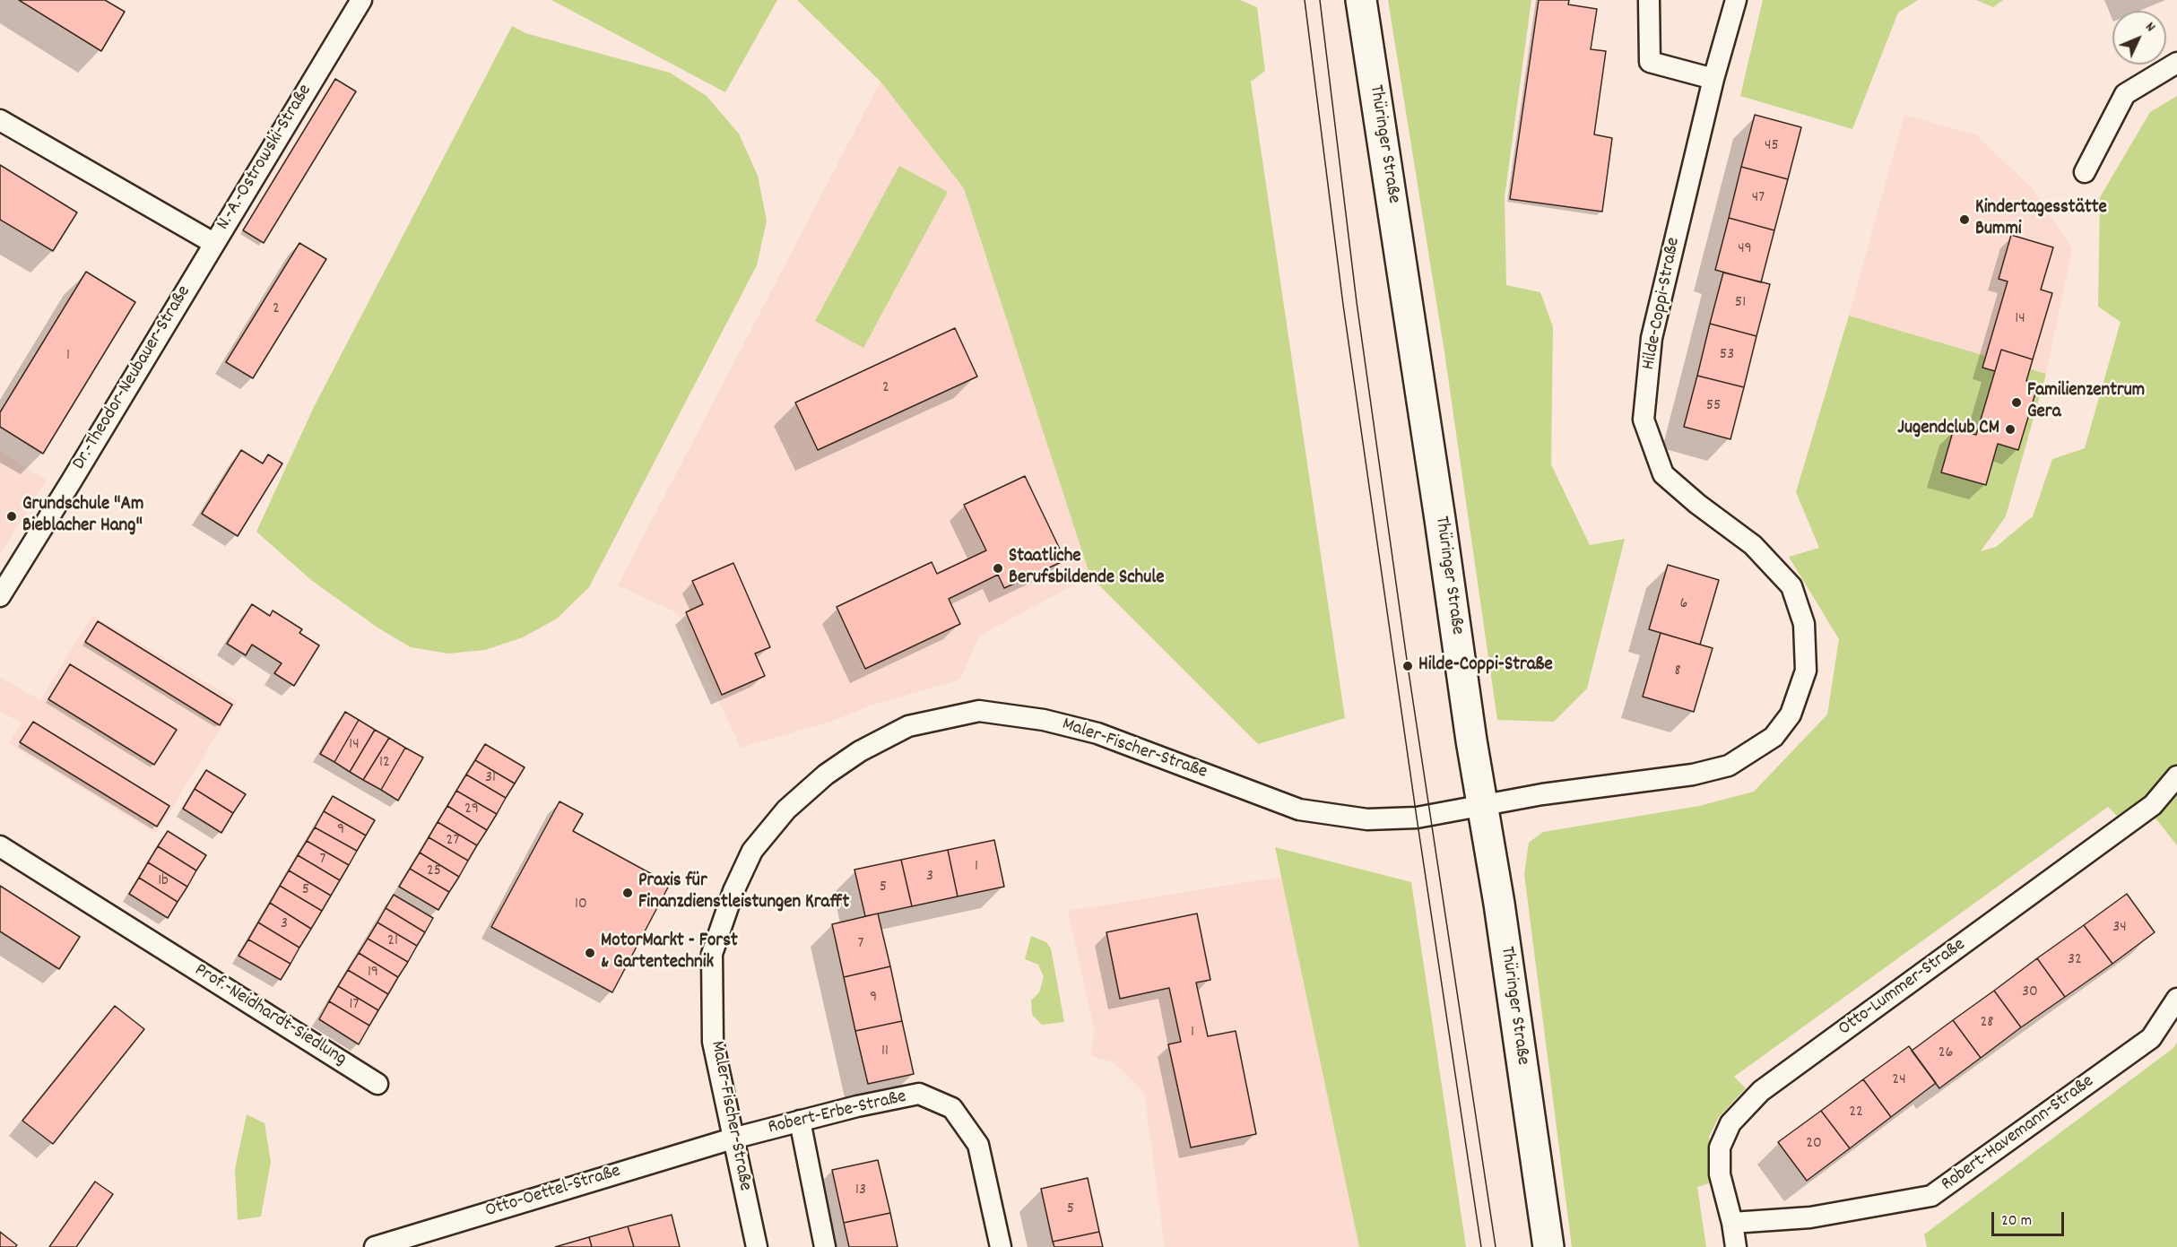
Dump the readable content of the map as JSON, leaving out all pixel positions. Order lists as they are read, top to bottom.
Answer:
{
  "streets": {
    "main road": ["Thüringer Straße"],
    "street": [
      "N.-A.-Ostrowski-Straße",
      "Hilde-Coppi-Straße",
      "Dr.-Theodor-Neubauer-Straße",
      "Maler-Fischer-Straße",
      "Otto-Lummer-Straße",
      "Prof.-Neidhardt-Siedlung",
      "Robert-Erbe-Straße",
      "Robert-Havemann-Straße",
      "Otto-Oettel-Straße"
    ]
  },
  "crossings": [
    ["Thüringer Straße", "Hilde-Coppi-Straße"],
    ["Thüringer Straße", "Maler-Fischer-Straße"],
    ["N.-A.-Ostrowski-Straße", "Dr.-Theodor-Neubauer-Straße"],
    ["Hilde-Coppi-Straße", "Maler-Fischer-Straße"],
    ["Maler-Fischer-Straße", "Robert-Erbe-Straße"],
    ["Maler-Fischer-Straße", "Otto-Oettel-Straße"],
    ["Otto-Lummer-Straße", "Robert-Havemann-Straße"],
    ["Robert-Erbe-Straße", "Otto-Oettel-Straße"]
  ],
  "places": [
    "Kindertagesstätte Bummi",
    "Familienzentrum Gera",
    "Jugendclub CM",
    "Grundschule \"Am Bieblacher Hang\"",
    "Staatliche Berufsbildende Schule",
    "Hilde-Coppi-Straße",
    "Praxis für Finanzdienstleistungen Krafft",
    "MotorMarkt - Forst & Gartentechnik"
  ],
  "house_numbers": [
    "45",
    "47",
    "49",
    "51",
    "2",
    "14",
    "53",
    "1",
    "2",
    "55",
    "6",
    "8",
    "14",
    "12",
    "31",
    "29",
    "9",
    "27",
    "7",
    "1",
    "25",
    "3",
    "1b",
    "5",
    "5",
    "10",
    "3",
    "34",
    "21",
    "7",
    "32",
    "19",
    "30",
    "9",
    "17",
    "28",
    "1",
    "11",
    "26",
    "24",
    "22",
    "20",
    "13",
    "5"
  ],
  "scale_bar": "20 m",
  "north": "top right"
}
